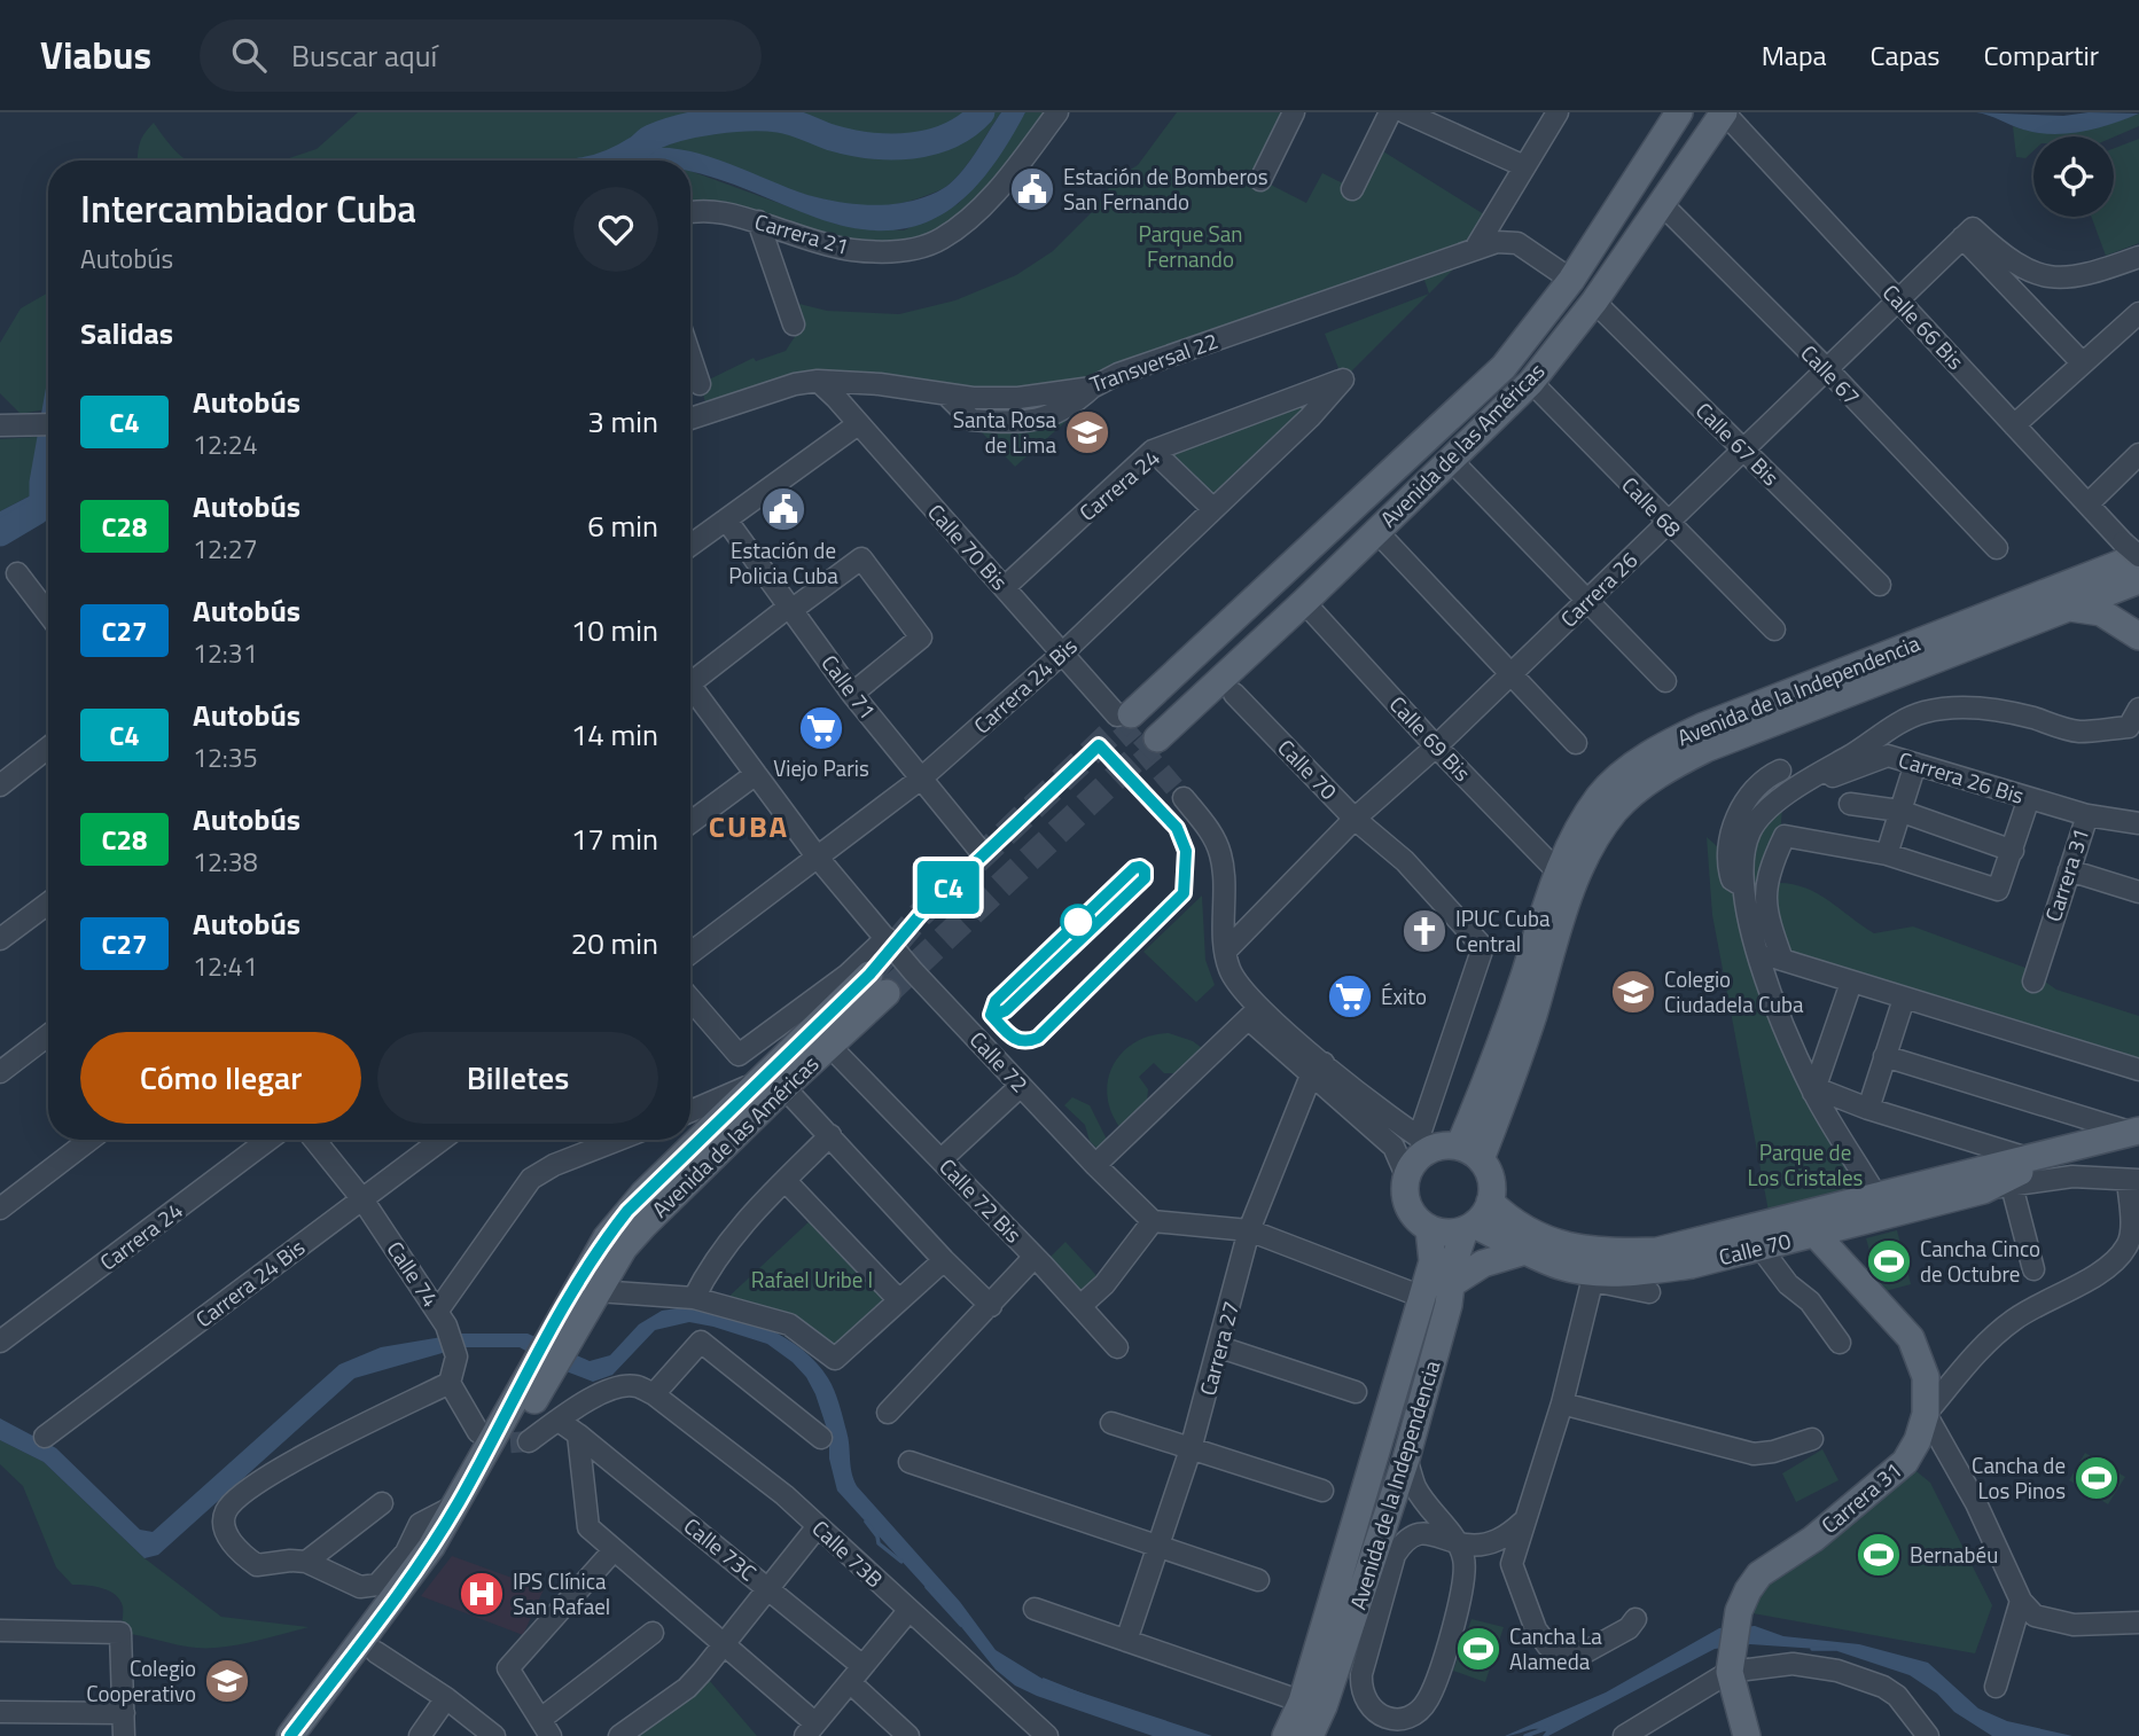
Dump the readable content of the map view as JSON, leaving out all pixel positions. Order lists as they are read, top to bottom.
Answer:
{
  "streets": {
    "main road": [
      "Avenida de las Américas",
      "Avenida de la Independencia",
      "Calle 70",
      "Carrera 31"
    ],
    "street": [
      "Carrera 21",
      "Calle 66 Bis",
      "Transversal 22",
      "Calle 67",
      "Calle 67 Bis",
      "Carrera 24",
      "Calle 68",
      "Calle 70 Bis",
      "Carrera 26",
      "Carrera 24 Bis",
      "Calle 71",
      "Calle 69 Bis",
      "Carrera 26 Bis",
      "Calle 72",
      "Calle 72 Bis",
      "Calle 74",
      "Carrera 27",
      "Calle 73C",
      "Calle 73B"
    ]
  },
  "crossings": [
    ["Calle 66 Bis", "Avenida de las Américas"],
    ["Calle 66 Bis", "Carrera 26"],
    ["Calle 66 Bis", "Avenida de la Independencia"],
    ["Transversal 22", "Calle 70 Bis"],
    ["Calle 67", "Avenida de las Américas"],
    ["Calle 67", "Carrera 26"],
    ["Calle 67 Bis", "Avenida de las Américas"],
    ["Calle 67 Bis", "Carrera 26"],
    ["Avenida de las Américas", "Calle 68"],
    ["Avenida de las Américas", "Calle 70 Bis"],
    ["Avenida de las Américas", "Calle 69 Bis"],
    ["Carrera 24", "Calle 70 Bis"],
    ["Carrera 24", "Carrera 24 Bis"],
    ["Calle 68", "Carrera 26"],
    ["Calle 70 Bis", "Carrera 24 Bis"],
    ["Carrera 26", "Calle 69 Bis"],
    ["Carrera 26", "Calle 70"],
    ["Carrera 24 Bis", "Calle 71"],
    ["Carrera 24 Bis", "Calle 72"],
    ["Carrera 24 Bis", "Calle 74"],
    ["Avenida de la Independencia", "Calle 69 Bis"],
    ["Avenida de la Independencia", "Calle 70"],
    ["Calle 70", "Carrera 31"],
    ["Carrera 26 Bis", "Carrera 31"]
  ],
  "districts": ["CUBA"],
  "parks": ["Parque San Fernando", "Parque de Los Cristales", "Rafael Uribe I"],
  "places": {
    "public building": ["Estación de Bomberos San Fernando", "Estación de Policia Cuba"],
    "school or university": ["Santa Rosa de Lima", "Colegio Ciudadela Cuba", "Colegio Cooperativo"],
    "supermarket": ["Viejo Paris", "Éxito"],
    "church": ["IPUC Cuba Central"],
    "sports": [
      "Cancha Cinco de Octubre",
      "Cancha de Los Pinos",
      "Bernabéu",
      "Cancha La Alameda"
    ],
    "hospital": ["IPS Clínica San Rafael"]
  },
  "lines": ["bus line C4"],
  "page": {
    "header": "Viabus",
    "search": "Buscar aquí",
    "nav": ["Mapa", "Capas", "Compartir"],
    "on_map": "C4",
    "heading": [
      ["Intercambiador Cuba", "Autobús"],
      "Salidas"
    ],
    "list": [
      {
        "mark": "C4",
        "name": "Autobús",
        "note": "12:24",
        "value": "3 min"
      },
      {
        "mark": "C28",
        "name": "Autobús",
        "note": "12:27",
        "value": "6 min"
      },
      {
        "mark": "C27",
        "name": "Autobús",
        "note": "12:31",
        "value": "10 min"
      },
      {
        "mark": "C4",
        "name": "Autobús",
        "note": "12:35",
        "value": "14 min"
      },
      {
        "mark": "C28",
        "name": "Autobús",
        "note": "12:38",
        "value": "17 min"
      },
      {
        "mark": "C27",
        "name": "Autobús",
        "note": "12:41",
        "value": "20 min"
      }
    ],
    "buttons": ["Cómo llegar", "Billetes"]
  }
}
